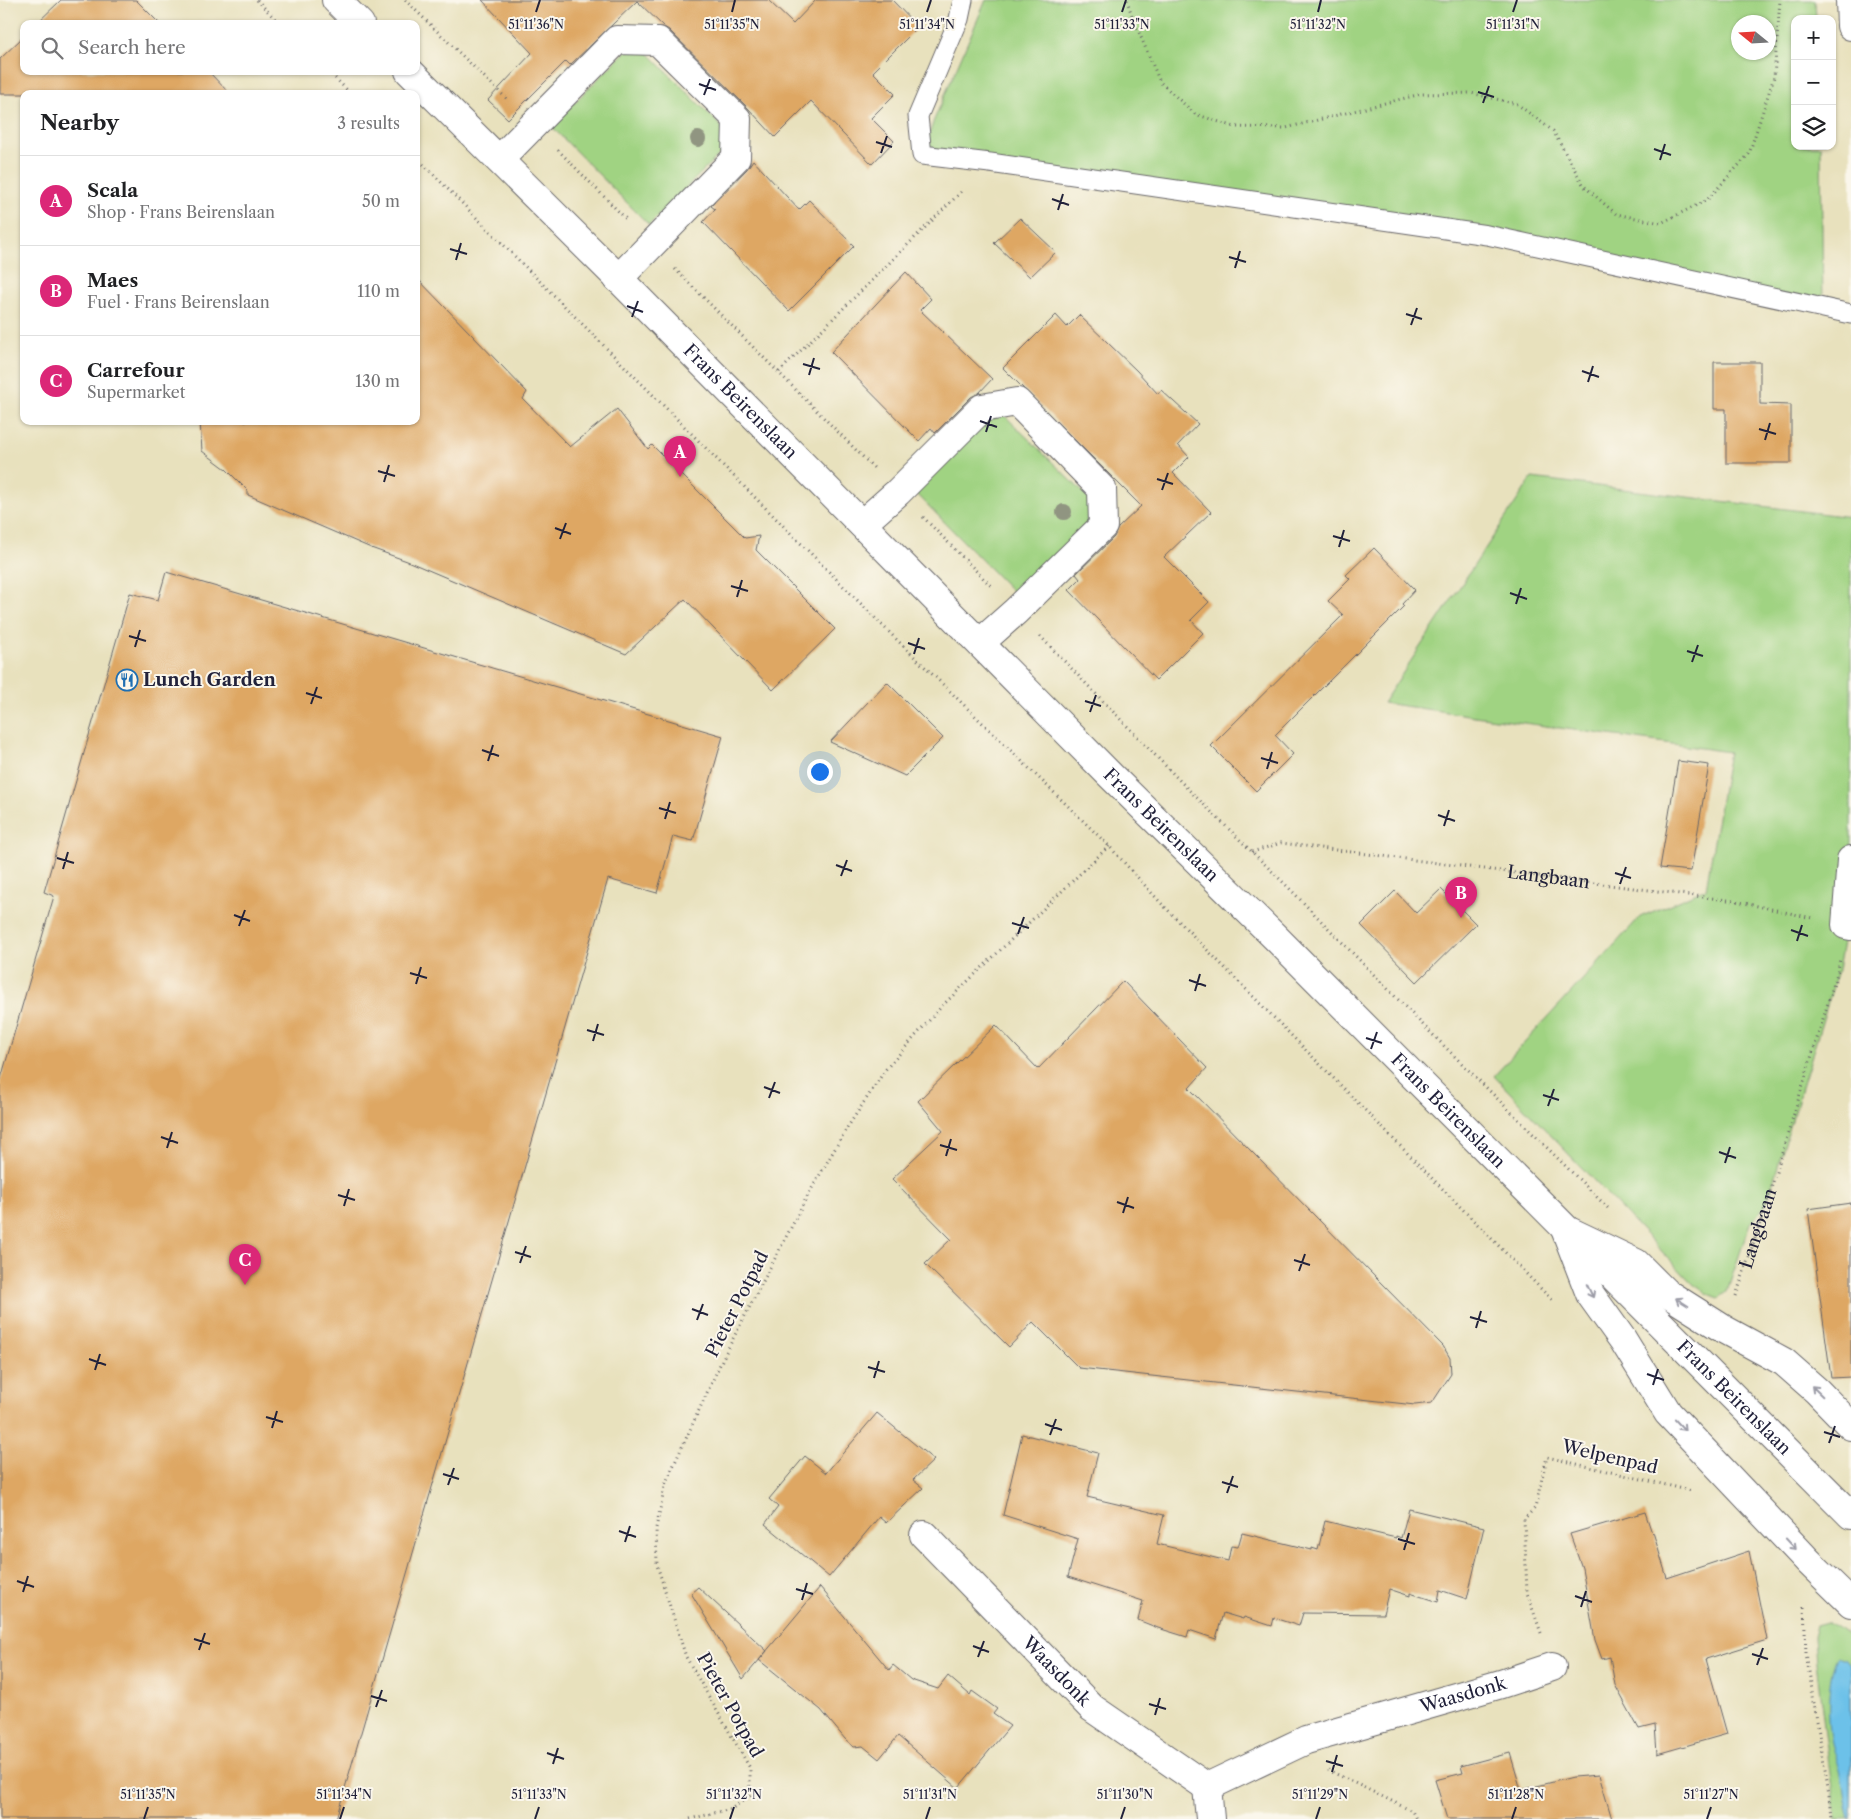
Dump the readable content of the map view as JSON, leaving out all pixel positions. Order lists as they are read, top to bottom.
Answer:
{
  "streets": {
    "street": ["Frans Beirenslaan", "Waasdonk"],
    "path": ["Langbaan", "Pieter Potpad", "Welpenpad"]
  },
  "crossings": [
    ["Welpenpad", "Waasdonk"]
  ],
  "places": {
    "restaurant": ["Lunch Garden"]
  },
  "north": "left",
  "page": {
    "map_buttons": ["+", "−"],
    "search": "Search here",
    "heading": ["Nearby", "3 results"],
    "list": [
      {
        "mark": "A",
        "name": "Scala",
        "note": "Shop · Frans Beirenslaan",
        "value": "50 m"
      },
      {
        "mark": "B",
        "name": "Maes",
        "note": "Fuel · Frans Beirenslaan",
        "value": "110 m"
      },
      {
        "mark": "C",
        "name": "Carrefour",
        "note": "Supermarket",
        "value": "130 m"
      }
    ],
    "pins": ["A", "B", "C"]
  },
  "coordinates": [
    "51°11'36\"N",
    "51°11'35\"N",
    "51°11'34\"N",
    "51°11'33\"N",
    "51°11'32\"N",
    "51°11'31\"N",
    "51°11'30\"N",
    "51°11'29\"N",
    "51°11'28\"N",
    "51°11'27\"N"
  ]
}
